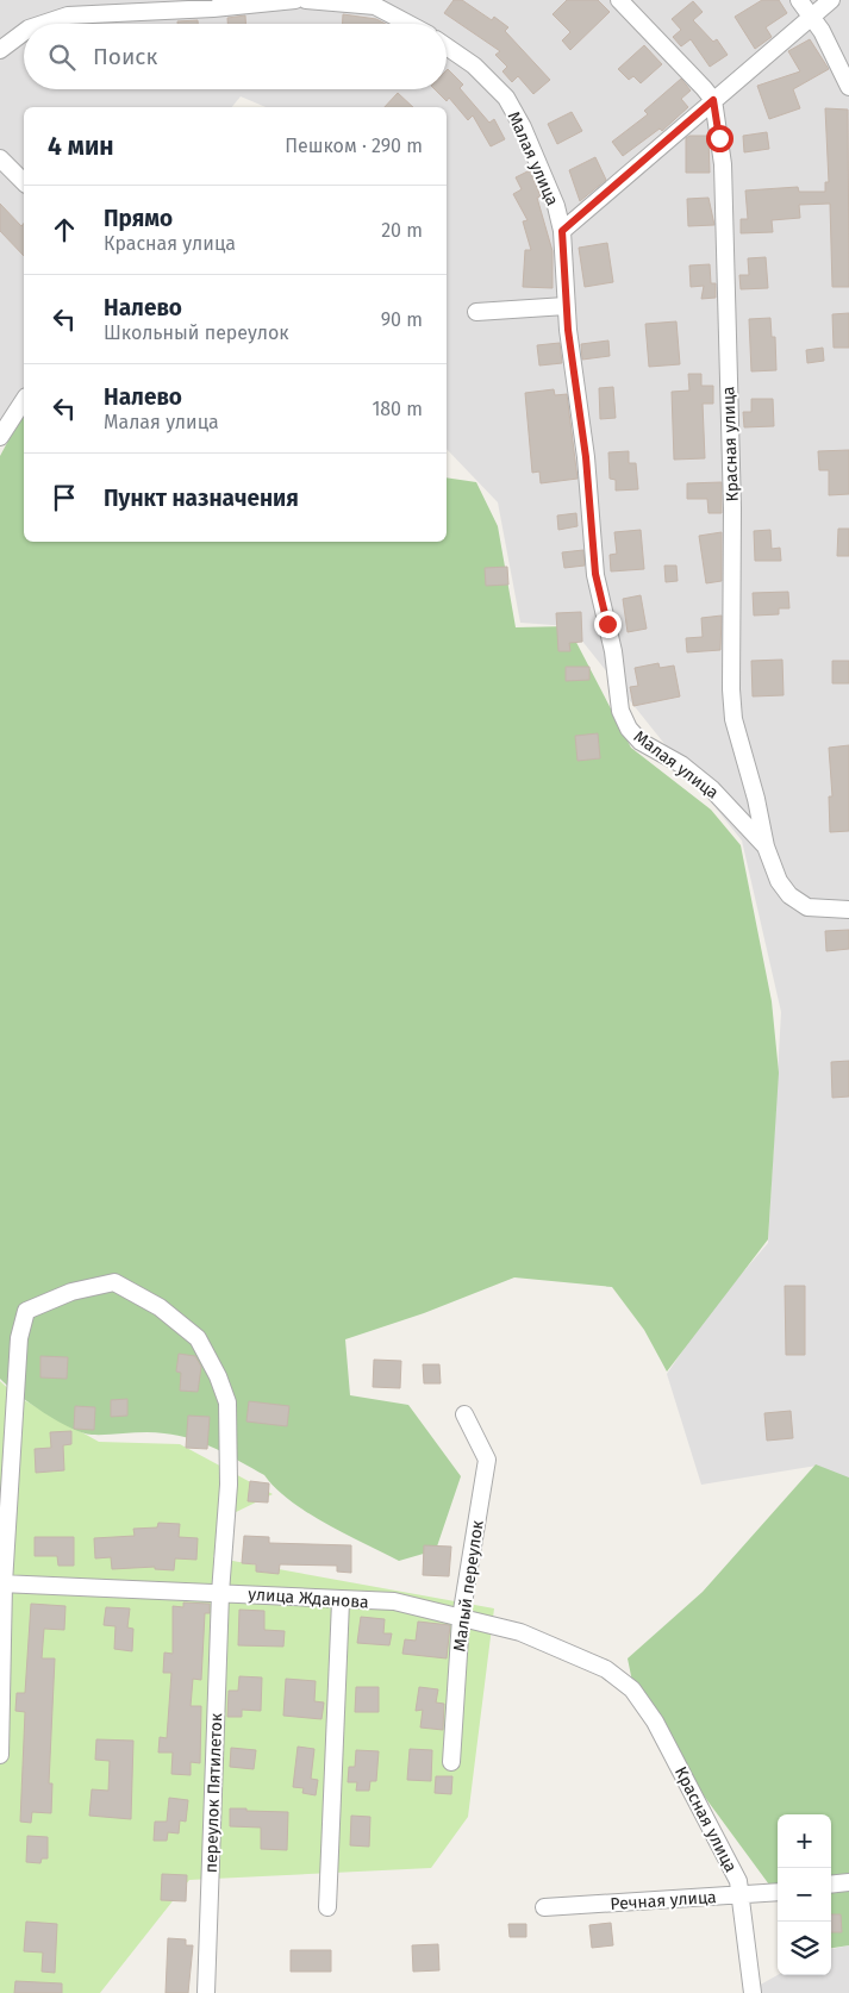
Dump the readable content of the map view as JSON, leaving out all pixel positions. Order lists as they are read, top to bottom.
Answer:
{
  "streets": {
    "street": [
      "Малая улица",
      "Красная улица",
      "Малый переулок",
      "улица Жданова",
      "переулок Пятилеток",
      "Речная улица"
    ]
  },
  "crossings": [
    ["Малая улица", "Красная улица"],
    ["Красная улица", "улица Жданова"],
    ["Красная улица", "Речная улица"],
    ["Малый переулок", "улица Жданова"],
    ["улица Жданова", "переулок Пятилеток"]
  ],
  "page": {
    "search": "Поиск",
    "heading": ["4 мин", "Пешком · 290 m"],
    "list": [
      ["Прямо", "Красная улица", "20 m"],
      ["Налево", "Школьный переулок", "90 m"],
      ["Налево", "Малая улица", "180 m"],
      "Пункт назначения"
    ],
    "map_buttons": ["+", "−"]
  }
}
